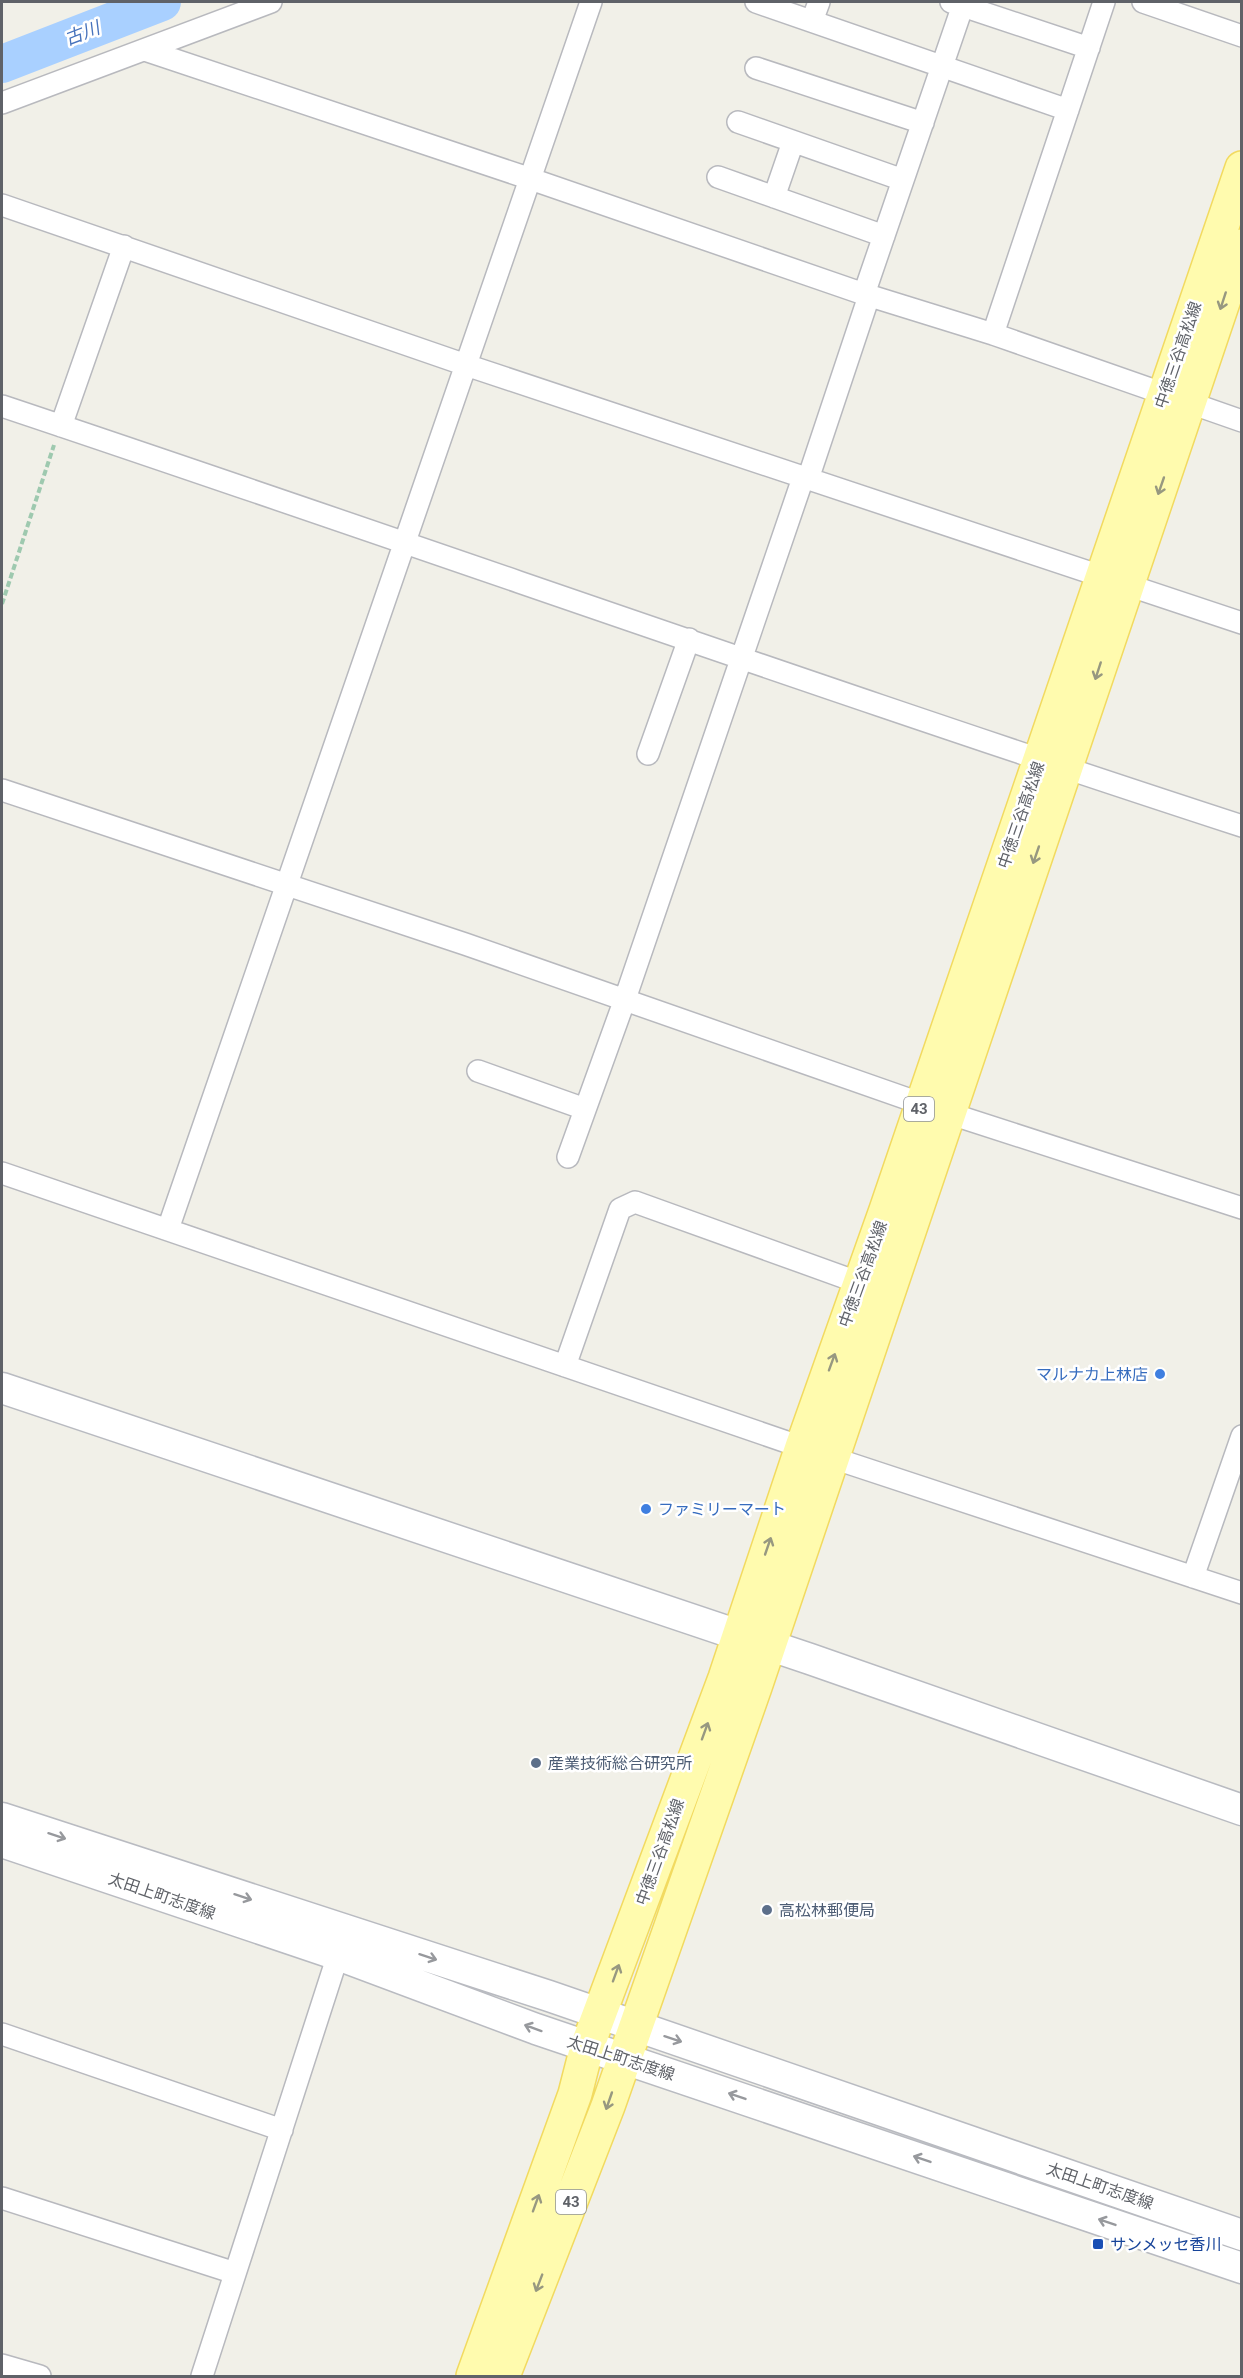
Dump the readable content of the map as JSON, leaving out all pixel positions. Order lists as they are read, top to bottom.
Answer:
{
  "streets": {
    "main road": ["中徳三谷高松線", "43", "太田上町志度線"]
  },
  "crossings": [
    ["中徳三谷高松線", "太田上町志度線"]
  ],
  "water": ["古川"],
  "places": {
    "other": [
      "マルナカ上林店",
      "ファミリーマート",
      "産業技術総合研究所",
      "高松林郵便局"
    ],
    "transit": ["サンメッセ香川"]
  }
}
